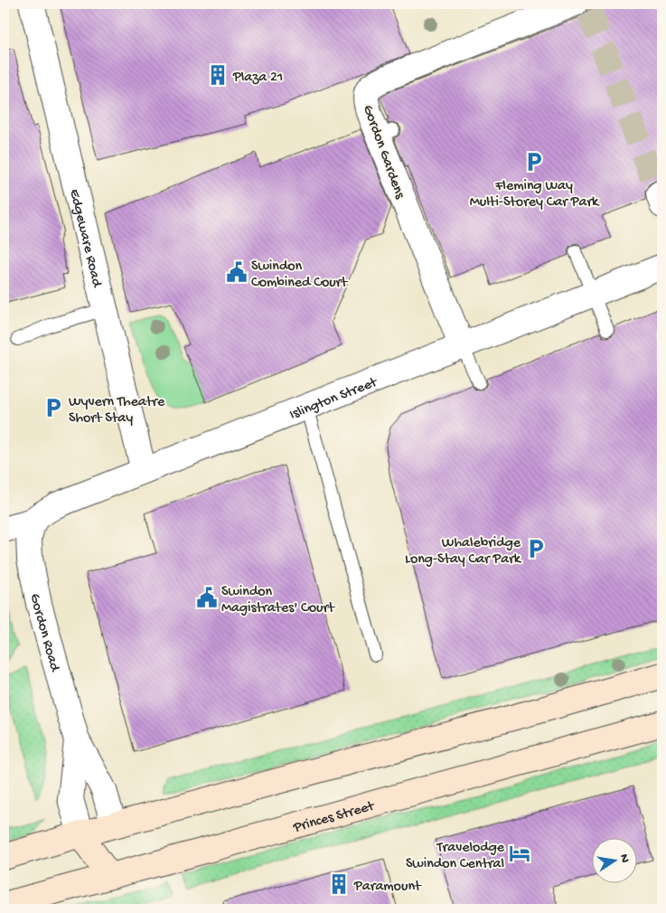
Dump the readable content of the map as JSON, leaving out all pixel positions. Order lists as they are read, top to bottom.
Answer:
{
  "streets": {
    "street": [
      "Gordon Gardens",
      "Edgeware Road",
      "Islington Street",
      "Gordon Road",
      "Princes Street"
    ]
  },
  "crossings": [
    ["Gordon Gardens", "Islington Street"],
    ["Edgeware Road", "Islington Street"],
    ["Islington Street", "Gordon Road"]
  ],
  "places": {
    "building": ["Plaza 21", "Paramount"],
    "parking": ["Fleming Way Multi-Storey Car Park", "Wyvern Theatre Short Stay", "Whalebridge Long-Stay Car Park"],
    "public building": ["Swindon Combined Court", "Swindon Magistrates' Court"],
    "hotel": ["Travelodge Swindon Central"]
  },
  "north": "right"
}
